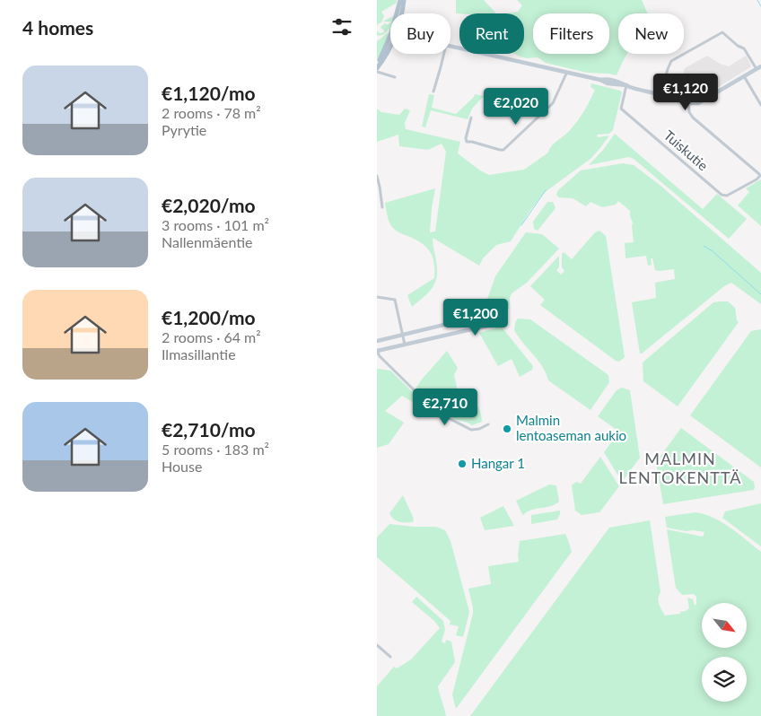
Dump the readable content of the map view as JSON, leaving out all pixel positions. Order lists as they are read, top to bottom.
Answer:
{
  "streets": {
    "street": ["Tuiskutie"]
  },
  "districts": ["MALMIN LENTOKENTTÄ"],
  "places": ["Malmin lentoaseman aukio", "Hangar 1"],
  "north": "bottom right",
  "page": {
    "heading": "4 homes",
    "chip": [
      "Buy",
      "Rent",
      "Filters",
      "New"
    ],
    "list": [
      {
        "name": "€1,120/mo",
        "note": "2 rooms · 78 m² · Pyrytie"
      },
      {
        "name": "€2,020/mo",
        "note": "3 rooms · 101 m² · Nallenmäentie"
      },
      {
        "name": "€1,200/mo",
        "note": "2 rooms · 64 m² · Ilmasillantie"
      },
      {
        "name": "€2,710/mo",
        "note": "5 rooms · 183 m² · House"
      }
    ],
    "price": [
      "€1,120",
      "€2,020",
      "€1,200",
      "€2,710"
    ]
  }
}
